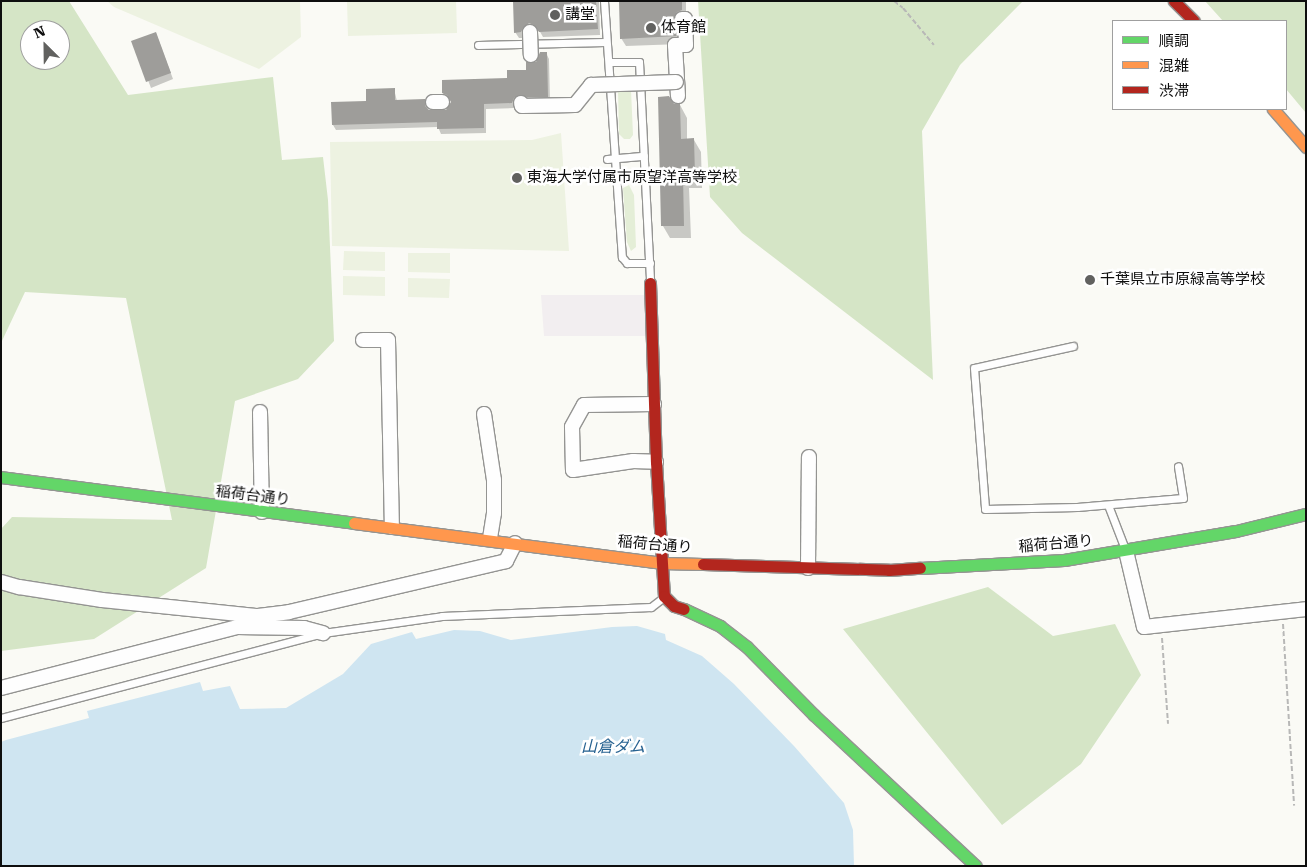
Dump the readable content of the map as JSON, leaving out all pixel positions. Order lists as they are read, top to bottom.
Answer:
{
  "streets": {
    "street": ["稲荷台通り"]
  },
  "water": ["山倉ダム"],
  "places": [
    "講堂",
    "体育館",
    "東海大学付属市原望洋高等学校",
    "千葉県立市原緑高等学校"
  ],
  "legend": ["順調", "混雑", "渋滞"],
  "north": "top left"
}
